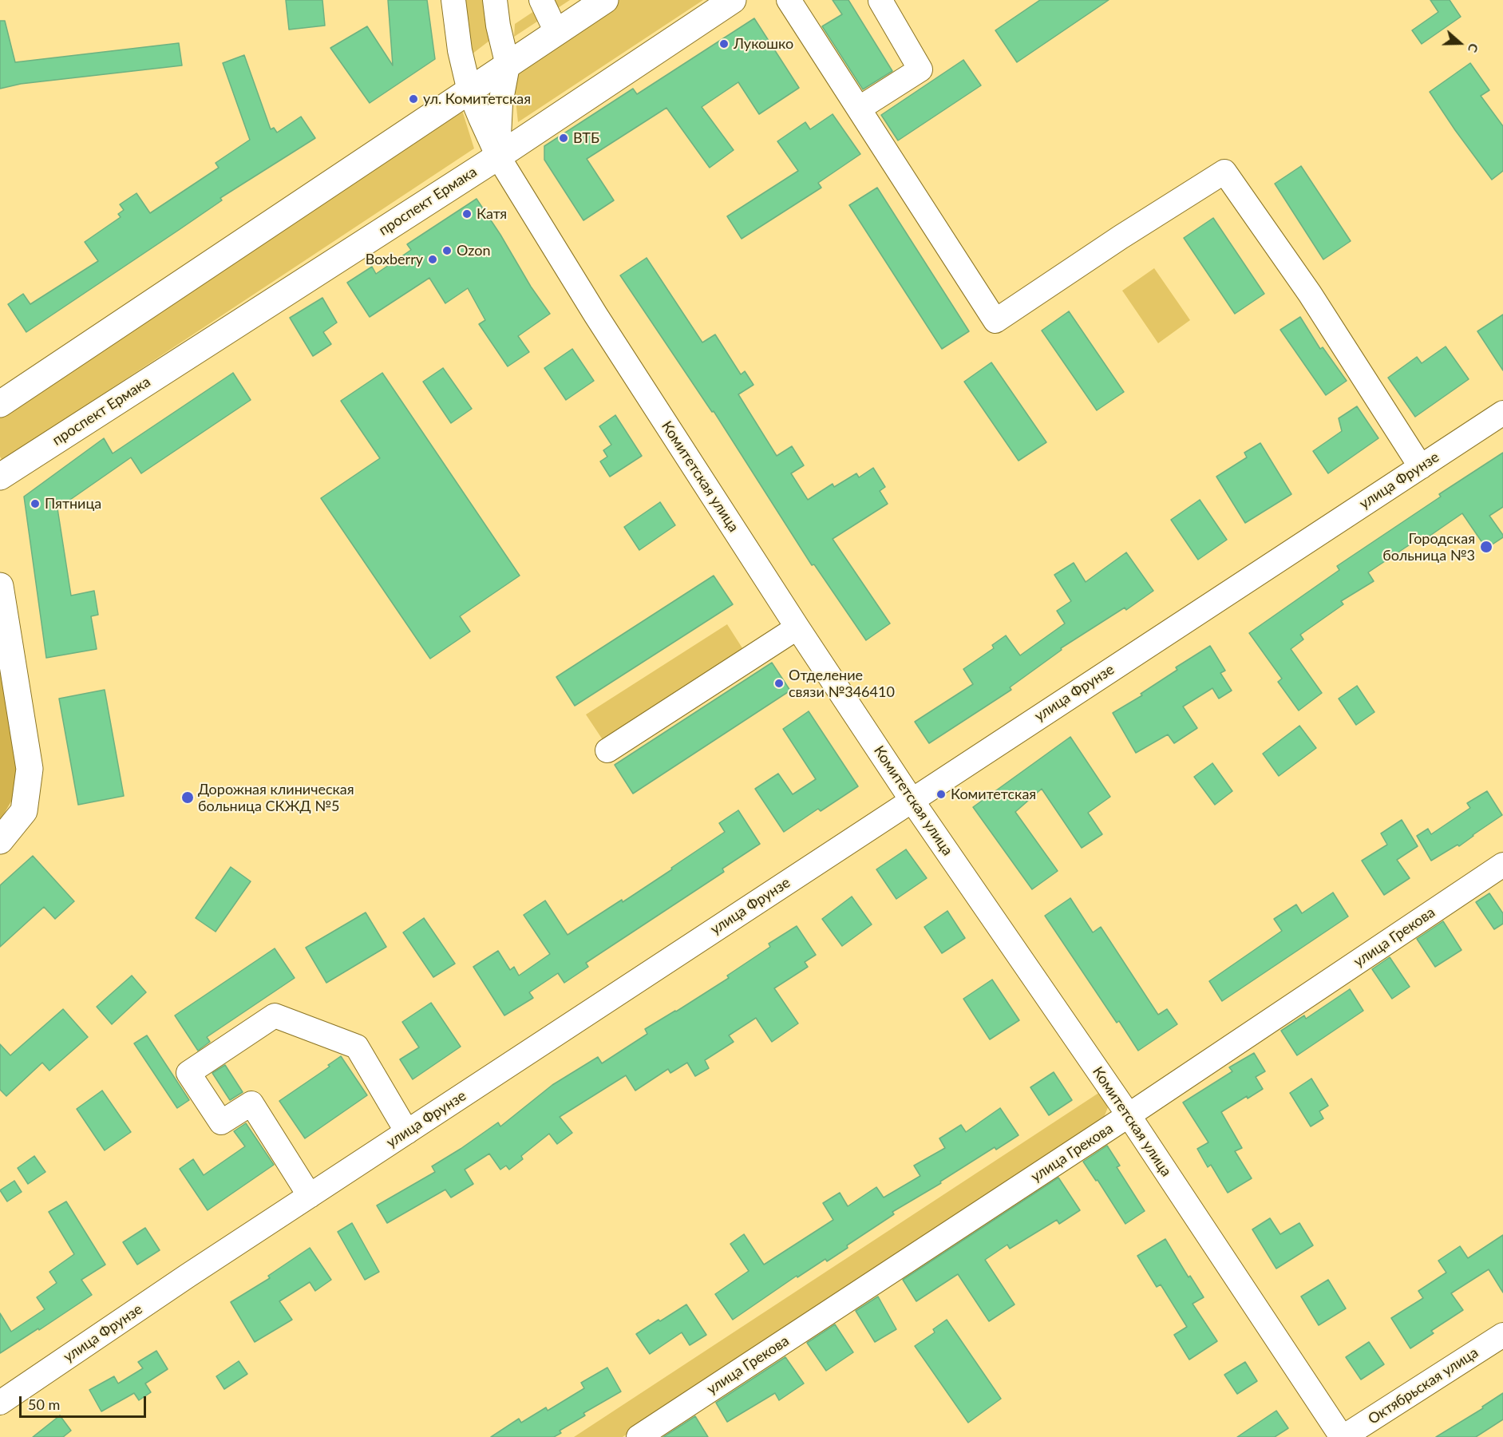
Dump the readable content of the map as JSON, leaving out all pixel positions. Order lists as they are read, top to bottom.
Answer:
{
  "streets": {
    "main road": ["проспект Ермака"],
    "street": [
      "Комитетская улица",
      "улица Фрунзе",
      "улица Грекова",
      "Октябрьская улица"
    ]
  },
  "crossings": [
    ["проспект Ермака", "Комитетская улица"],
    ["Комитетская улица", "улица Фрунзе"],
    ["Комитетская улица", "улица Грекова"],
    ["Комитетская улица", "Октябрьская улица"]
  ],
  "places": [
    "Лукошко",
    "ул. Комитетская",
    "ВТБ",
    "Катя",
    "Ozon",
    "Boxberry",
    "Пятница",
    "Городская больница №3",
    "Отделение связи №346410",
    "Комитетская",
    "Дорожная клиническая больница СКЖД №5"
  ],
  "scale_bar": "50 m",
  "north": "right"
}
